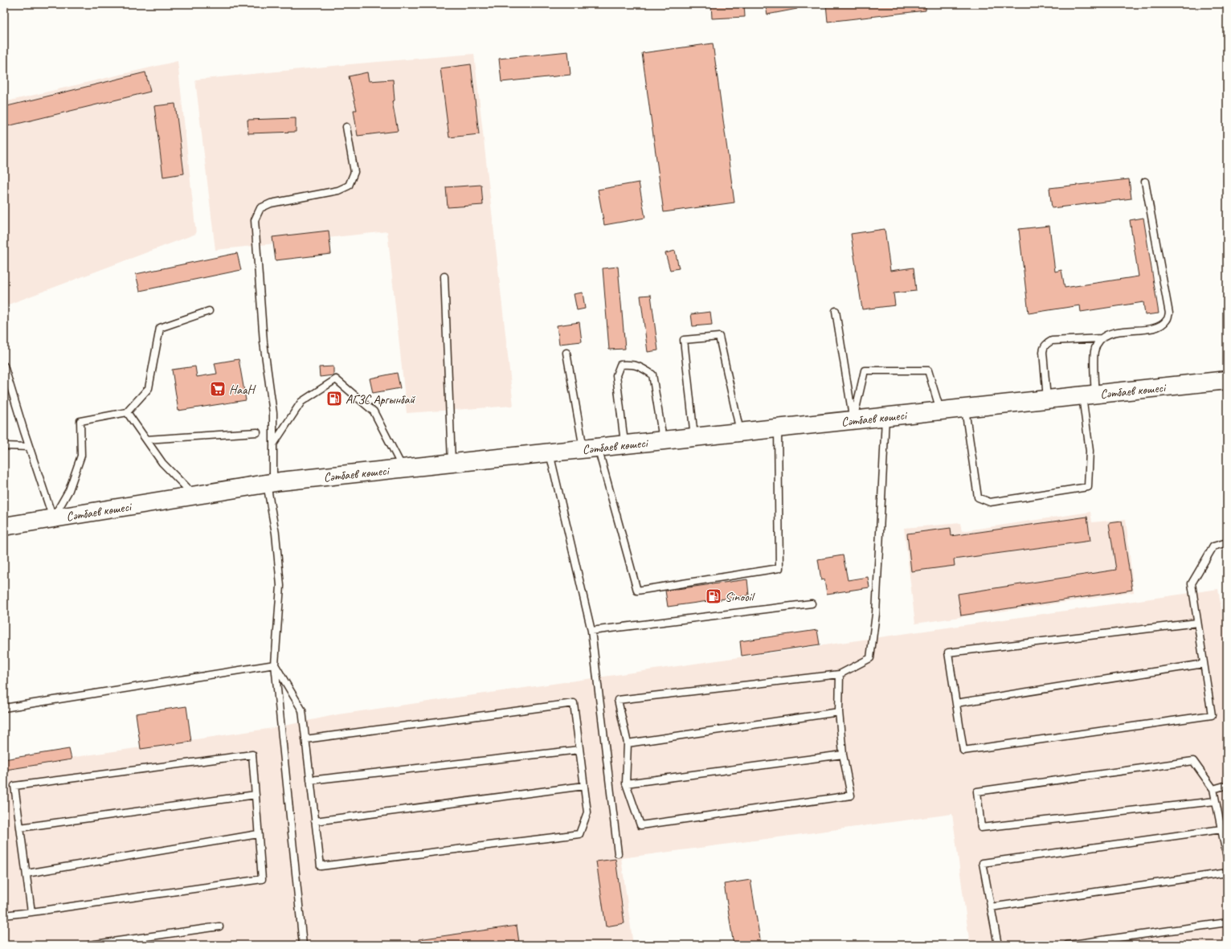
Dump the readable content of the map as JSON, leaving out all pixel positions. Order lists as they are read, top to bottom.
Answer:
{
  "streets": {
    "main road": ["Сәтбаев көшесі"]
  },
  "places": {
    "supermarket": ["НааН"],
    "fuel station": ["АГЗС Аргынбай", "Sinooil"]
  }
}
